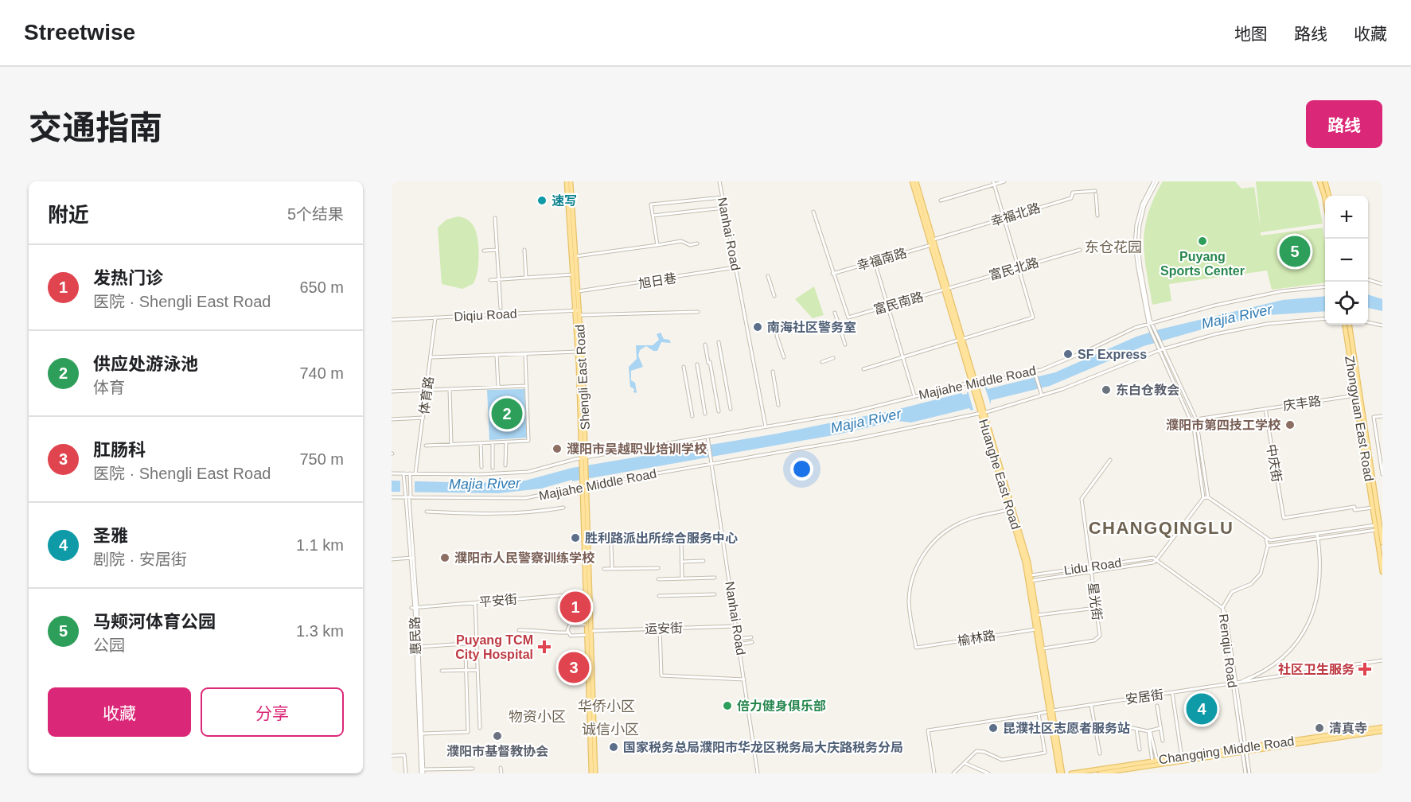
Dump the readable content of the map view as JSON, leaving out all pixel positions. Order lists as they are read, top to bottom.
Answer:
{
  "streets": {
    "main road": [
      "Shengli East Road",
      "Zhongyuan East Road",
      "Huanghe East Road",
      "Changqing Middle Road"
    ],
    "street": [
      "幸福北路",
      "Nanhai Road",
      "幸福南路",
      "富民北路",
      "旭日巷",
      "富民南路",
      "Diqiu Road",
      "Majiahe Middle Road",
      "体育路",
      "庆丰路",
      "中庆街",
      "Lidu Road",
      "平安街",
      "星光街",
      "运安街",
      "惠民路",
      "榆林路",
      "Renqiu Road",
      "安居街"
    ]
  },
  "crossings": [
    ["幸福北路", "Huanghe East Road"],
    ["Nanhai Road", "旭日巷"],
    ["Nanhai Road", "Majiahe Middle Road"],
    ["Nanhai Road", "运安街"],
    ["幸福南路", "富民南路"],
    ["幸福南路", "Huanghe East Road"],
    ["富民北路", "富民南路"],
    ["富民北路", "Huanghe East Road"],
    ["旭日巷", "Shengli East Road"],
    ["富民南路", "Huanghe East Road"],
    ["Diqiu Road", "Shengli East Road"],
    ["Diqiu Road", "体育路"],
    ["Shengli East Road", "Majiahe Middle Road"],
    ["Shengli East Road", "平安街"],
    ["Shengli East Road", "运安街"],
    ["Majiahe Middle Road", "体育路"],
    ["Majiahe Middle Road", "Huanghe East Road"],
    ["Majiahe Middle Road", "惠民路"],
    ["庆丰路", "Zhongyuan East Road"],
    ["庆丰路", "中庆街"],
    ["Zhongyuan East Road", "中庆街"],
    ["Huanghe East Road", "Lidu Road"],
    ["Huanghe East Road", "星光街"],
    ["Huanghe East Road", "榆林路"],
    ["Huanghe East Road", "安居街"],
    ["Lidu Road", "星光街"],
    ["平安街", "惠民路"],
    ["Renqiu Road", "安居街"],
    ["Renqiu Road", "Changqing Middle Road"]
  ],
  "districts": [
    "东仓花园",
    "CHANGQINGLU",
    "华侨小区",
    "物资小区",
    "诚信小区"
  ],
  "water": ["Majia River"],
  "places": {
    "other": [
      "速写",
      "Puyang Sports Center",
      "南海社区警务室",
      "SF Express",
      "东白仓教会",
      "濮阳市第四技工学校",
      "濮阳市吴越职业培训学校",
      "胜利路派出所综合服务中心",
      "濮阳市人民警察训练学校",
      "倍力健身俱乐部",
      "昆濮社区志愿者服务站",
      "清真寺",
      "濮阳市基督教协会",
      "国家税务总局濮阳市华龙区税务局大庆路税务分局"
    ],
    "health": ["Puyang TCM City Hospital", "社区卫生服务"]
  },
  "page": {
    "header": "Streetwise",
    "nav": ["地图", "路线", "收藏"],
    "title": "交通指南",
    "buttons": [
      "路线",
      ["收藏", "分享"]
    ],
    "heading": ["附近", "5个结果"],
    "map_buttons": ["+", "−"],
    "pins": [
      "5",
      "2",
      "1",
      "3",
      "4"
    ],
    "list": [
      {
        "mark": "1",
        "name": "发热门诊",
        "note": "医院 · Shengli East Road",
        "value": "650 m"
      },
      {
        "mark": "2",
        "name": "供应处游泳池",
        "note": "体育",
        "value": "740 m"
      },
      {
        "mark": "3",
        "name": "肛肠科",
        "note": "医院 · Shengli East Road",
        "value": "750 m"
      },
      {
        "mark": "4",
        "name": "圣雅",
        "note": "剧院 · 安居街",
        "value": "1.1 km"
      },
      {
        "mark": "5",
        "name": "马颊河体育公园",
        "note": "公园",
        "value": "1.3 km"
      }
    ]
  }
}
